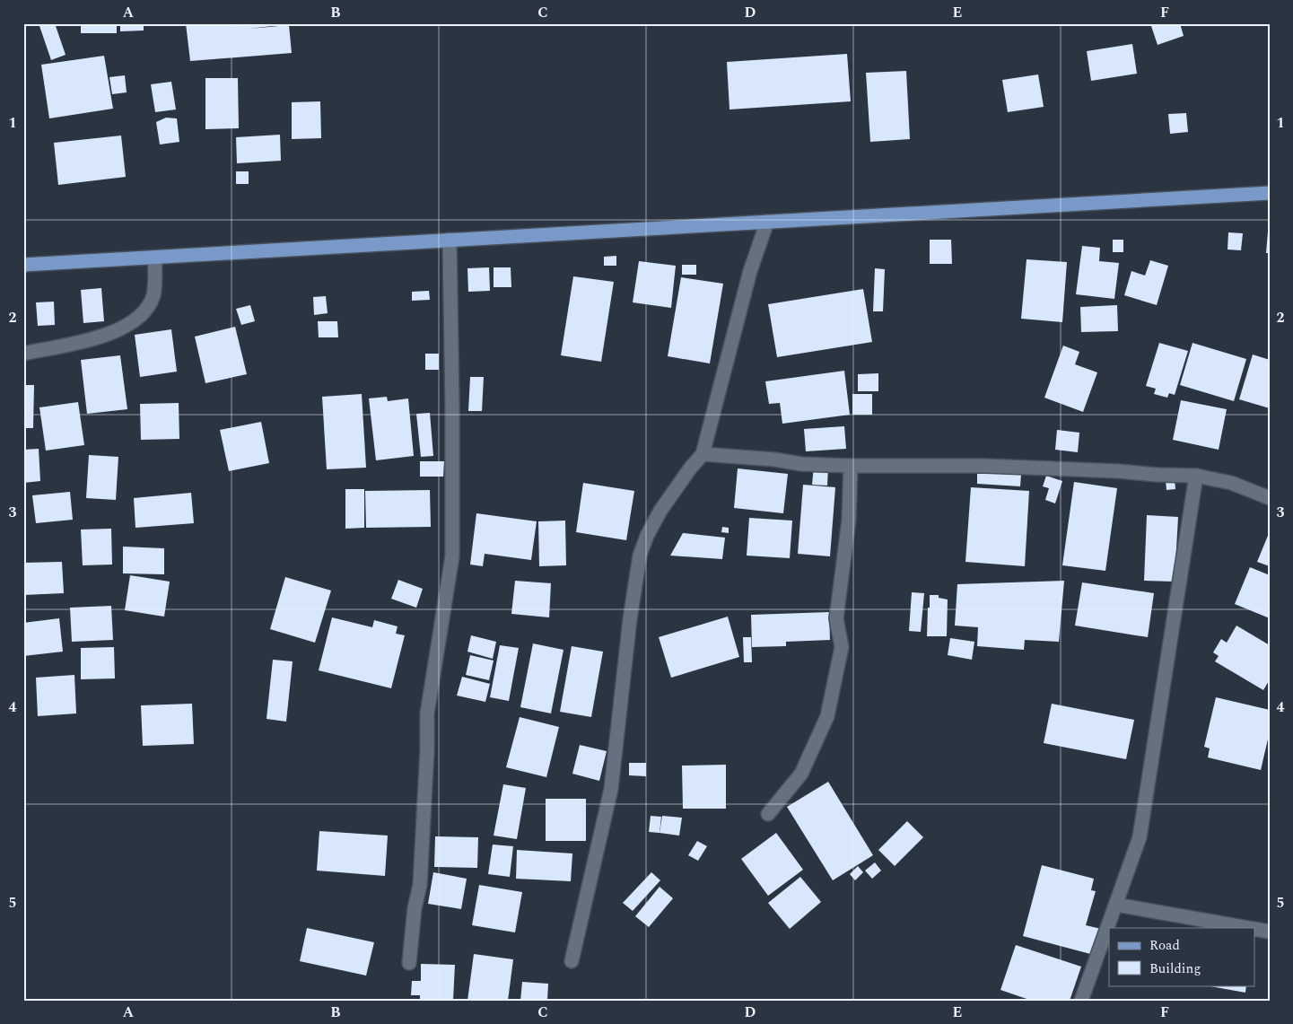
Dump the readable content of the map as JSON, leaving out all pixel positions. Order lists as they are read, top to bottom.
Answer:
{
  "legend": ["Road", "Building"],
  "grid": {
    "columns": [
      "A",
      "B",
      "C",
      "D",
      "E",
      "F"
    ],
    "rows": [
      "1",
      "2",
      "3",
      "4",
      "5"
    ]
  }
}
